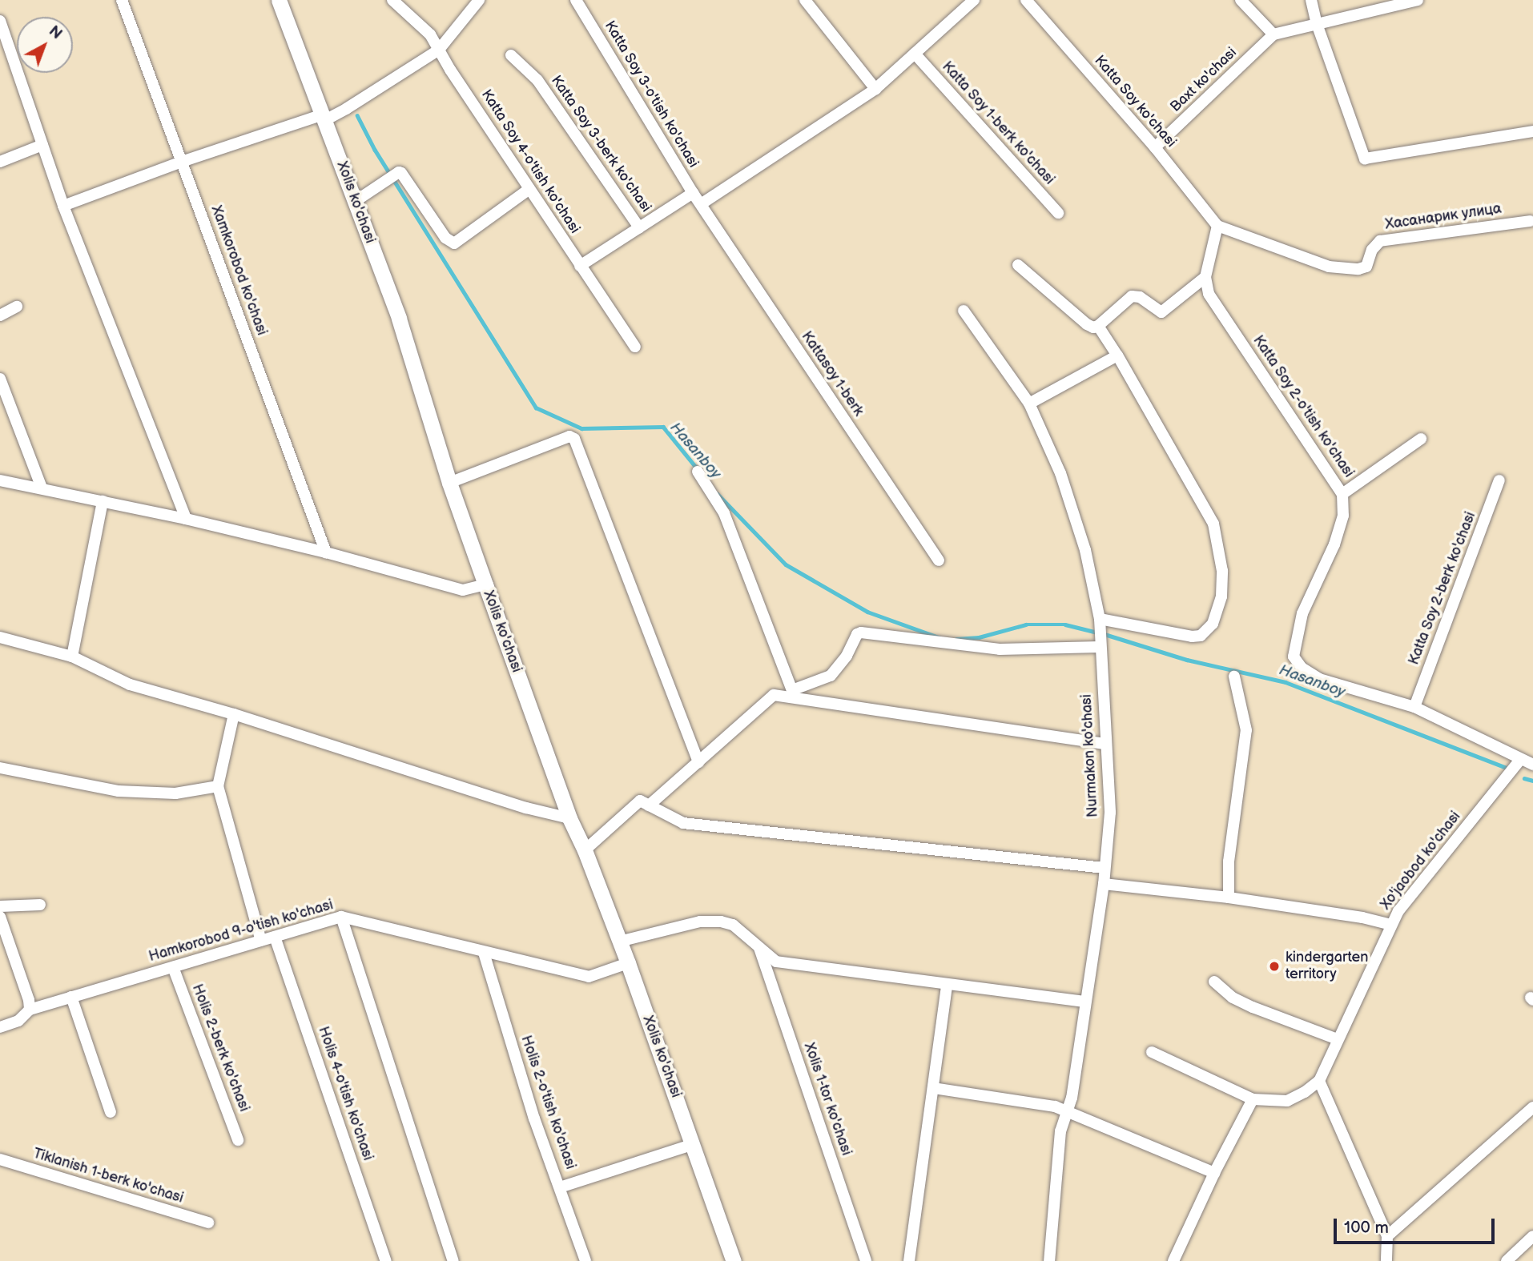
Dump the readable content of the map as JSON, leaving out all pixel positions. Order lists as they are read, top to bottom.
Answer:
{
  "streets": {
    "street": [
      "Baxt ko'chasi",
      "Katta Soy 3-o'tish ko'chasi",
      "Katta Soy ko'chasi",
      "Katta Soy 1-berk ko'chasi",
      "Katta Soy 3-berk ko'chasi",
      "Katta Soy 4-o'tish ko'chasi",
      "Xolis ko'chasi",
      "Хасанарик улица",
      "Xamkorobod ko'chasi",
      "Kattasoy 1-berk",
      "Katta Soy 2-o'tish ko'chasi",
      "Katta Soy 2-berk ko'chasi",
      "Nurmakon ko'chasi",
      "Xo'jaobod ko'chasi",
      "Hamkorobod 9-o'tish ko'chasi",
      "Holis 2-berk ko'chasi",
      "Holis 4-o'tish ko'chasi",
      "Xolis 1-tor ko'chasi",
      "Holis 2-o'tish ko'chasi",
      "Tiklanish 1-berk ko'chasi"
    ]
  },
  "crossings": [
    ["Baxt ko'chasi", "Katta Soy ko'chasi"],
    ["Katta Soy 3-o'tish ko'chasi", "Kattasoy 1-berk"],
    ["Katta Soy ko'chasi", "Хасанарик улица"],
    ["Xolis ko'chasi", "Hamkorobod 9-o'tish ko'chasi"],
    ["Katta Soy 2-o'tish ko'chasi", "Katta Soy 2-berk ko'chasi"],
    ["Katta Soy 2-o'tish ko'chasi", "Xo'jaobod ko'chasi"],
    ["Hamkorobod 9-o'tish ko'chasi", "Holis 2-berk ko'chasi"],
    ["Hamkorobod 9-o'tish ko'chasi", "Holis 4-o'tish ko'chasi"],
    ["Hamkorobod 9-o'tish ko'chasi", "Holis 2-o'tish ko'chasi"]
  ],
  "water": ["Hasanboy"],
  "places": ["kindergarten territory"],
  "scale_bar": "100 m",
  "north": "top right"
}
